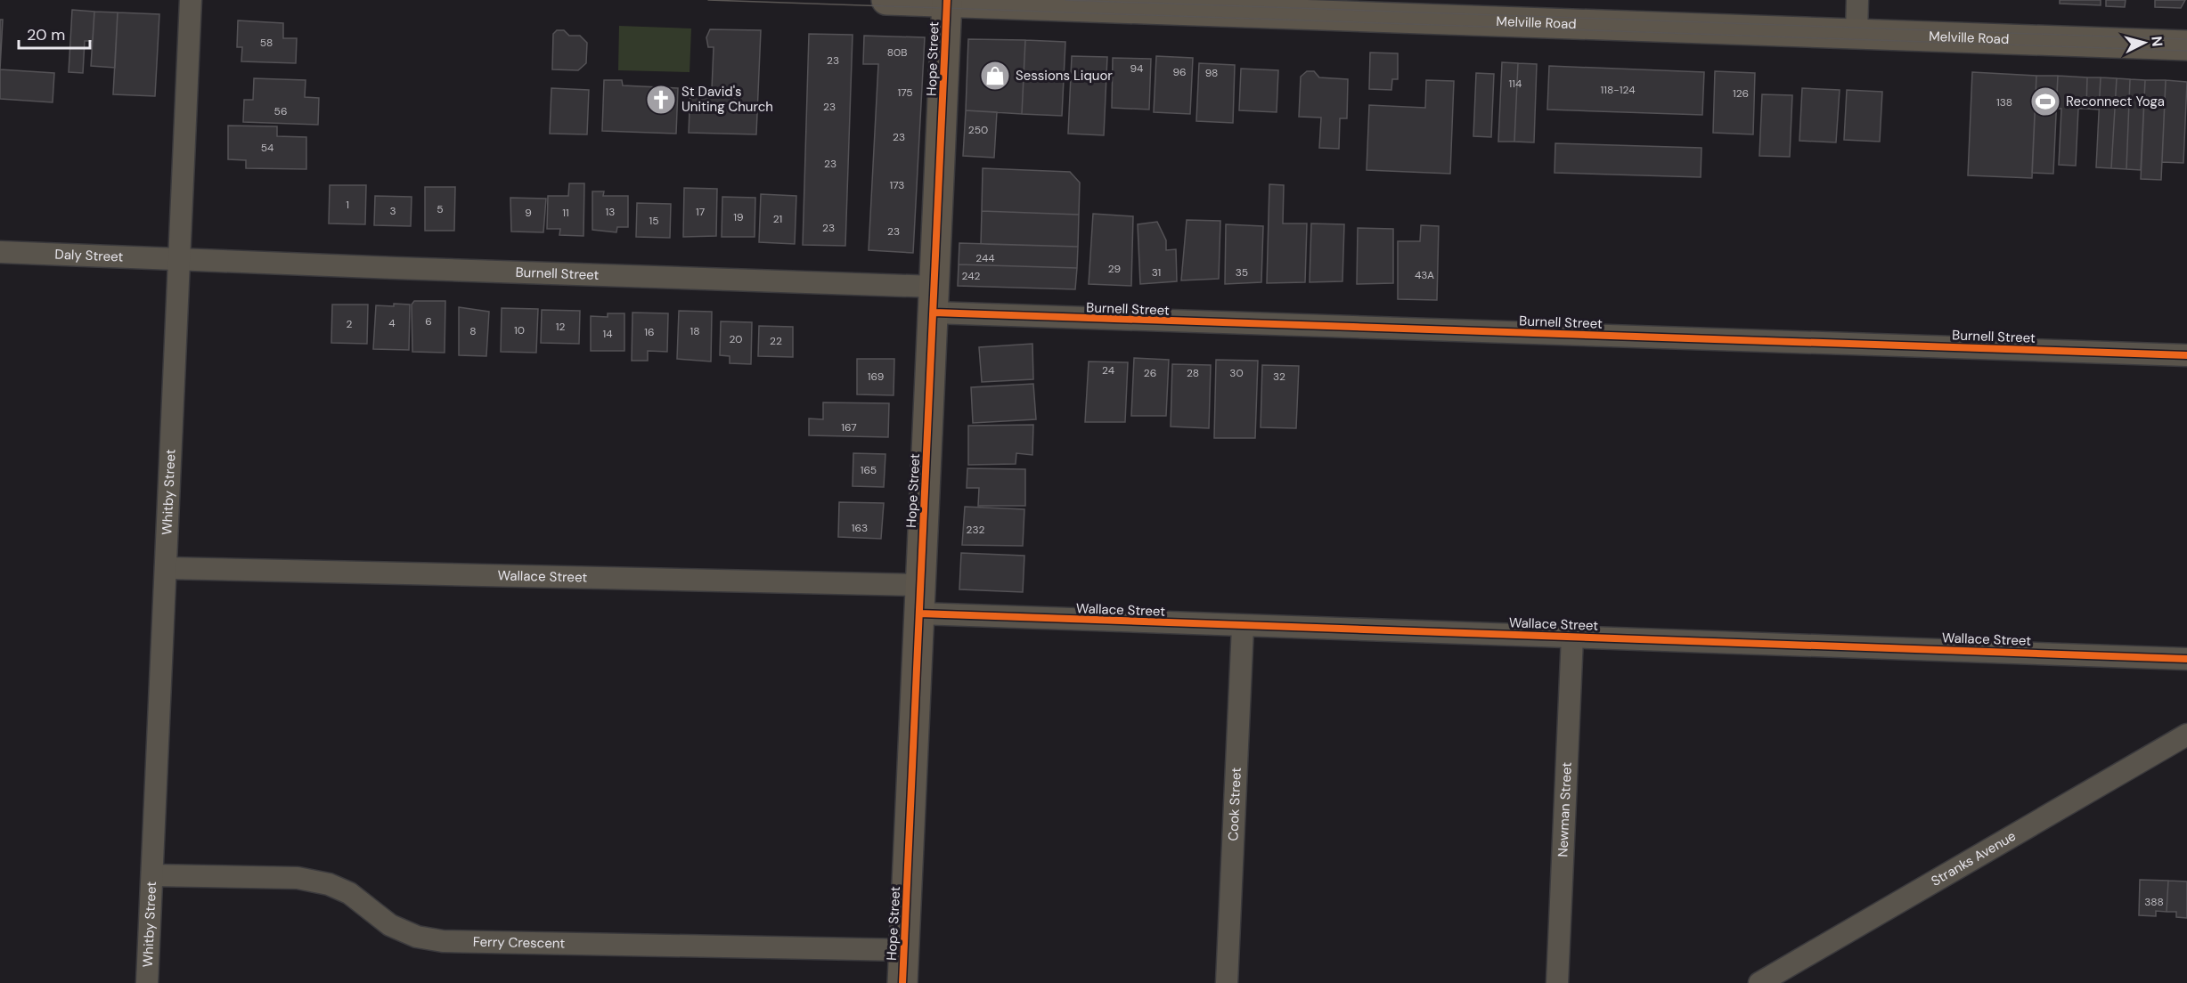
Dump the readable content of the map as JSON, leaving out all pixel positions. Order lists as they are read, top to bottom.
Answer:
{
  "streets": {
    "main road": ["Melville Road", "Hope Street"],
    "street": [
      "Daly Street",
      "Burnell Street",
      "Whitby Street",
      "Wallace Street",
      "Cook Street",
      "Newman Street",
      "Stranks Avenue",
      "Ferry Crescent"
    ]
  },
  "crossings": [
    ["Melville Road", "Hope Street"],
    ["Hope Street", "Burnell Street"],
    ["Hope Street", "Wallace Street"],
    ["Hope Street", "Ferry Crescent"],
    ["Daly Street", "Burnell Street"],
    ["Daly Street", "Whitby Street"],
    ["Burnell Street", "Whitby Street"],
    ["Whitby Street", "Wallace Street"],
    ["Whitby Street", "Ferry Crescent"],
    ["Wallace Street", "Cook Street"],
    ["Wallace Street", "Newman Street"]
  ],
  "places": {
    "shop": ["Sessions Liquor"],
    "church": ["St David's Uniting Church"],
    "sports": ["Reconnect Yoga"]
  },
  "house_numbers": [
    "58",
    "80B",
    "23",
    "94",
    "96",
    "98",
    "114",
    "118-124",
    "175",
    "126",
    "138",
    "23",
    "56",
    "250",
    "23",
    "54",
    "23",
    "173",
    "1",
    "5",
    "3",
    "13",
    "17",
    "9",
    "11",
    "19",
    "21",
    "15",
    "23",
    "23",
    "244",
    "29",
    "31",
    "35",
    "43A",
    "242",
    "6",
    "4",
    "2",
    "12",
    "10",
    "8",
    "18",
    "16",
    "14",
    "20",
    "22",
    "24",
    "26",
    "28",
    "30",
    "169",
    "32",
    "167",
    "165",
    "163",
    "232",
    "388"
  ],
  "scale_bar": "20 m",
  "north": "right"
}
